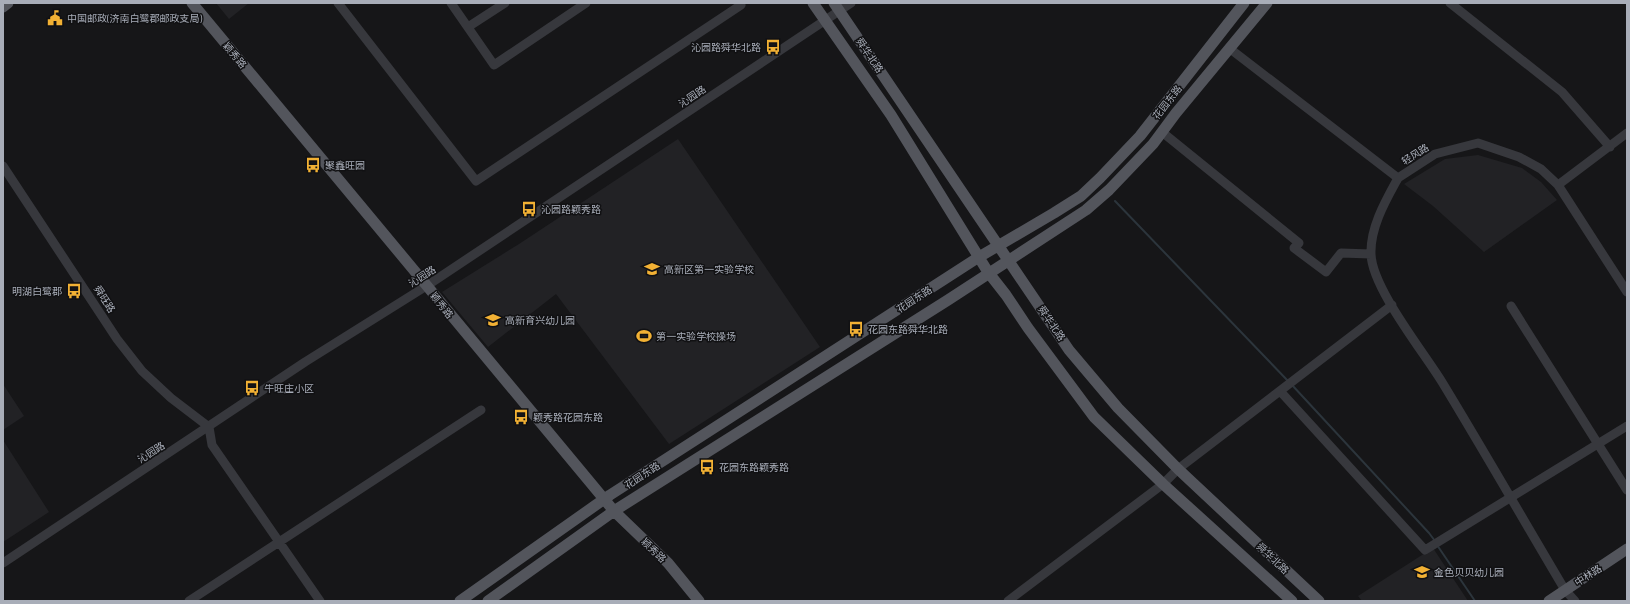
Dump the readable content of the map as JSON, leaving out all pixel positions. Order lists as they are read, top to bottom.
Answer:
{
  "streets": {
    "main road": [
      "颖秀路",
      "舜华北路",
      "花园东路",
      "中林路"
    ],
    "street": ["沁园路", "轻风路", "舜旺路"]
  },
  "crossings": [
    ["颖秀路", "沁园路"],
    ["颖秀路", "花园东路"],
    ["舜华北路", "沁园路"],
    ["舜华北路", "花园东路"],
    ["沁园路", "舜旺路"],
    ["花园东路", "轻风路"]
  ],
  "places": {
    "public building": ["中国邮政(济南白鹭郡邮政支局)"],
    "bus stop": [
      "沁园路舜华北路",
      "聚鑫旺园",
      "沁园路颖秀路",
      "明湖白鹭郡",
      "花园东路舜华北路",
      "牛旺庄小区",
      "颖秀路花园东路",
      "花园东路颖秀路"
    ],
    "school or university": ["高新区第一实验学校", "高新育兴幼儿园", "金色贝贝幼儿园"],
    "sports": ["第一实验学校操场"]
  }
}
